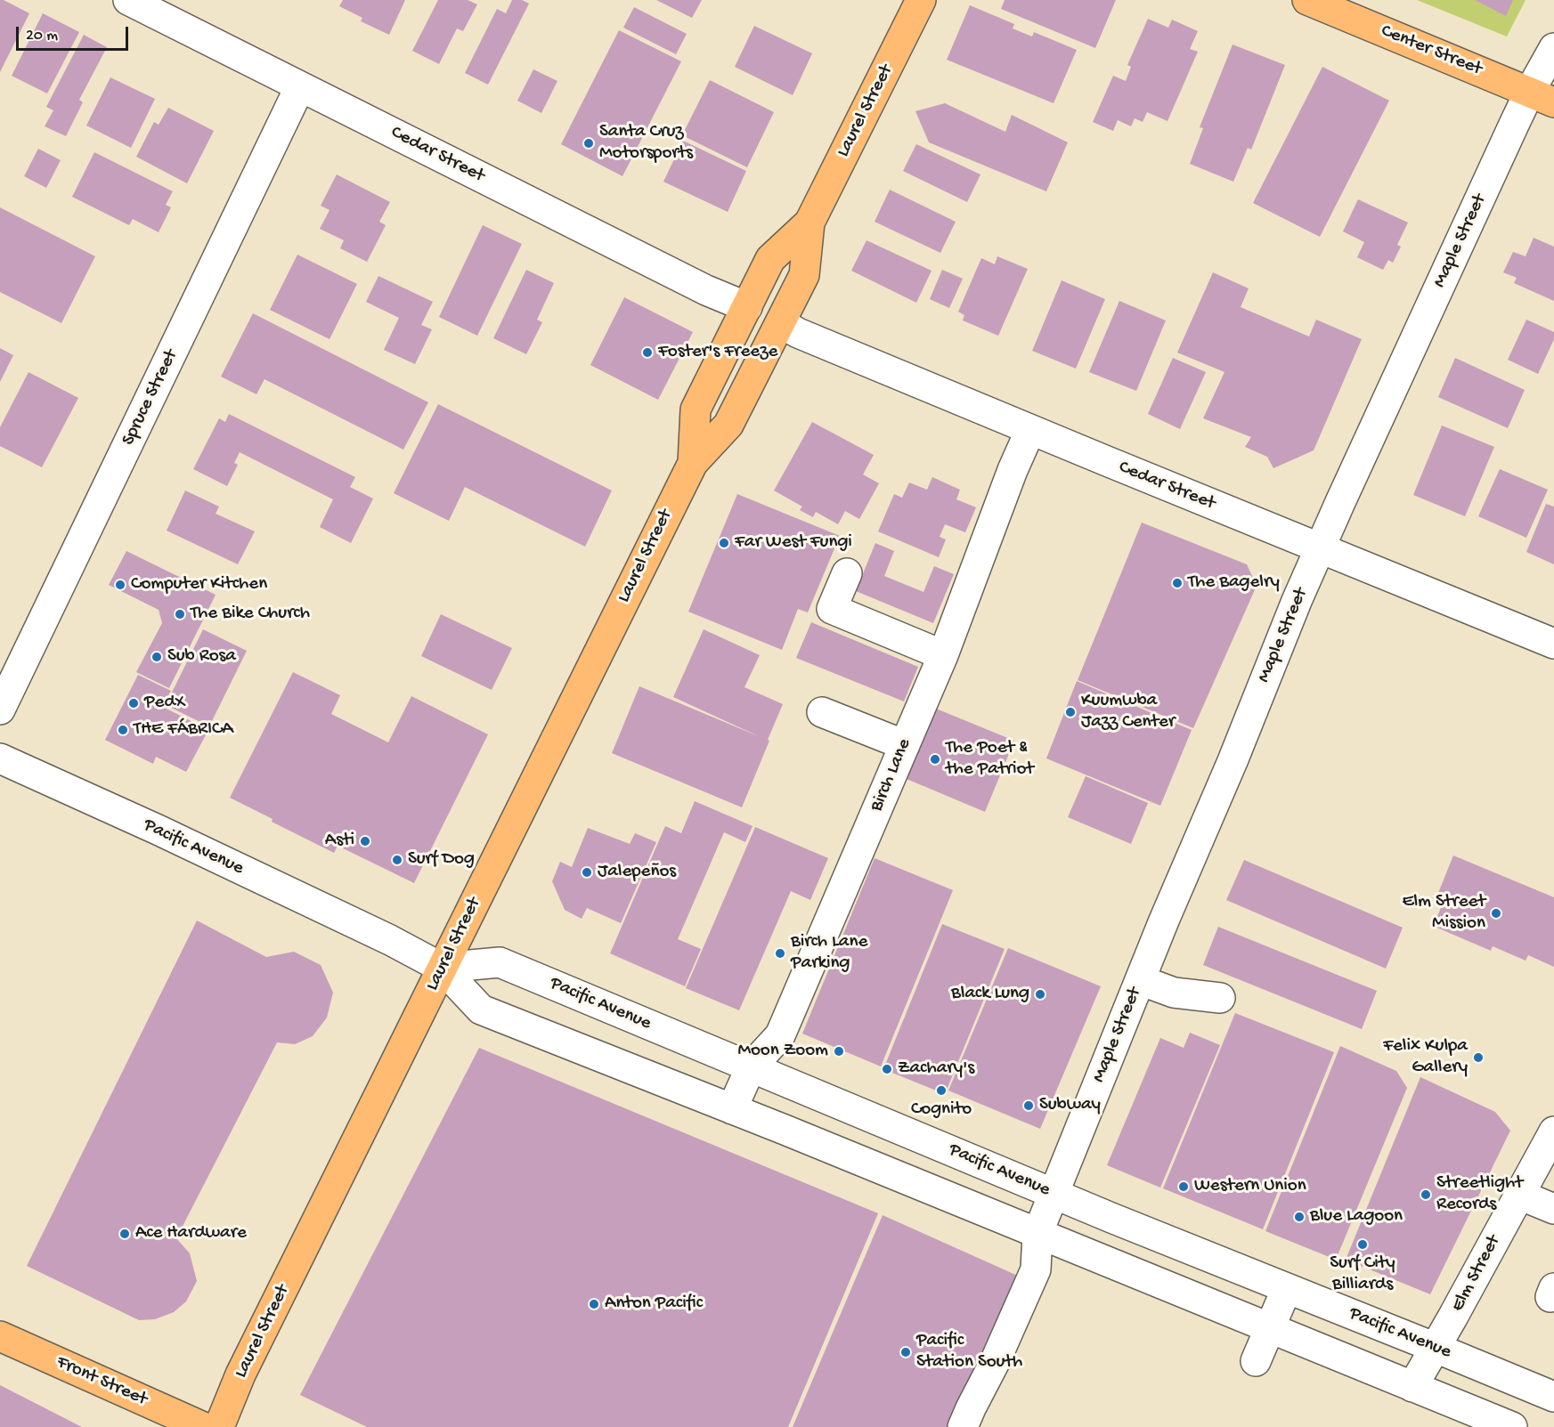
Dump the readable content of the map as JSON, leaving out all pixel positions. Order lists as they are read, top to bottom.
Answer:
{
  "streets": {
    "main road": ["Center Street", "Laurel Street", "Front Street"],
    "street": [
      "Cedar Street",
      "Maple Street",
      "Spruce Street",
      "Birch Lane",
      "Pacific Avenue",
      "Elm Street"
    ]
  },
  "crossings": [
    ["Center Street", "Maple Street"],
    ["Laurel Street", "Cedar Street"],
    ["Laurel Street", "Pacific Avenue"],
    ["Cedar Street", "Maple Street"],
    ["Cedar Street", "Spruce Street"],
    ["Cedar Street", "Birch Lane"],
    ["Maple Street", "Pacific Avenue"],
    ["Birch Lane", "Pacific Avenue"],
    ["Pacific Avenue", "Elm Street"]
  ],
  "places": [
    "Santa Cruz Motorsports",
    "Foster's Freeze",
    "Far West Fungi",
    "The Bagelry",
    "Computer Kitchen",
    "The Bike Church",
    "Sub Rosa",
    "PedX",
    "Kuumwba Jazz Center",
    "THE FÁBRICA",
    "The Poet & the Patriot",
    "Asti",
    "Surf Dog",
    "Jalepeños",
    "Elm Street Mission",
    "Birch Lane Parking",
    "Black Lung",
    "Moon Zoom",
    "Felix Kulpa Gallery",
    "Zachary's",
    "Cognito",
    "Subway",
    "Western Union",
    "Streetlight Records",
    "Blue Lagoon",
    "Ace Hardware",
    "Surf City Billiards",
    "Anton Pacific",
    "Pacific Station South"
  ],
  "scale_bar": "20 m"
}
